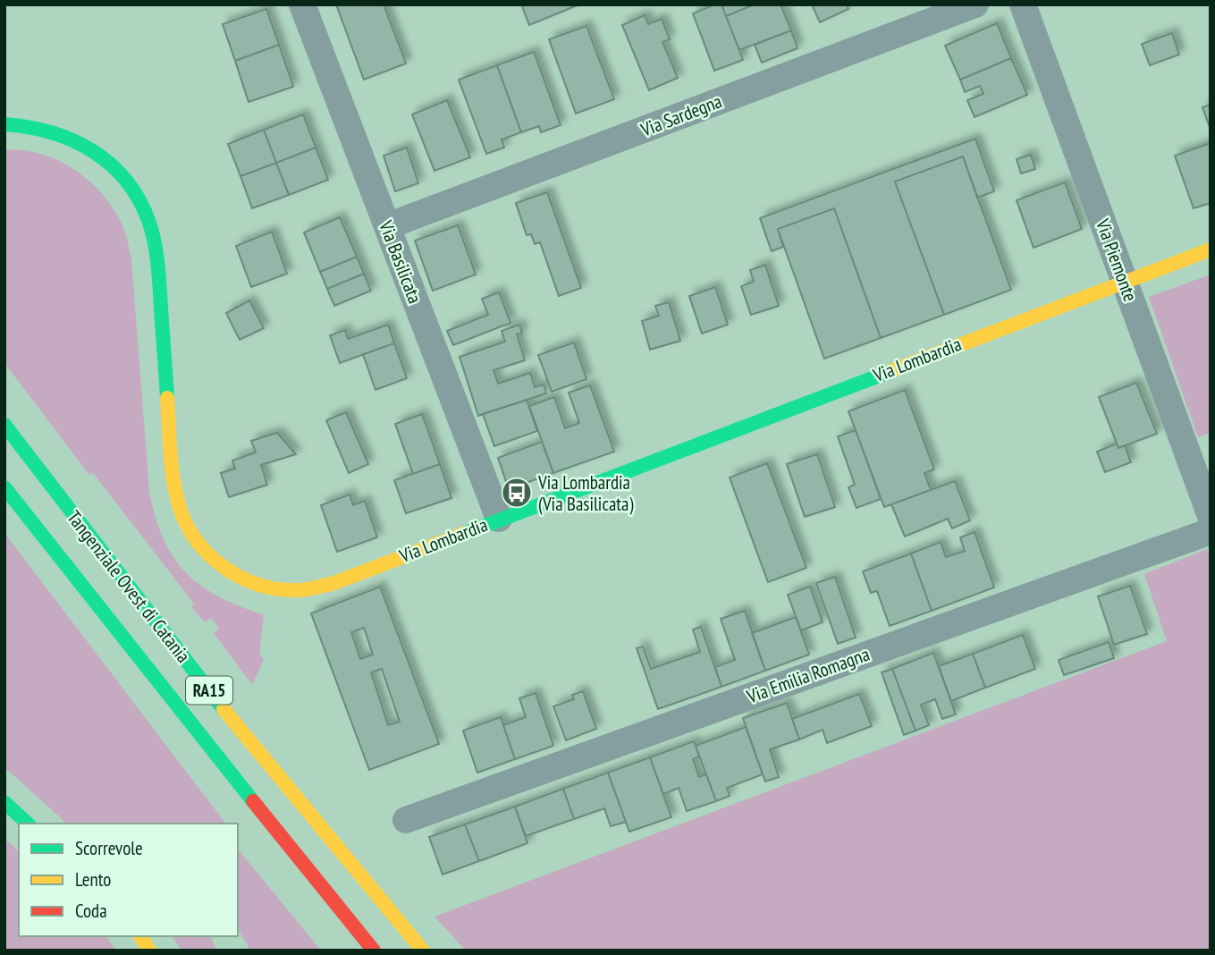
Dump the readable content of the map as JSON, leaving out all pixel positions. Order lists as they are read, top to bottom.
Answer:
{
  "streets": {
    "main road": ["Via Lombardia", "Tangenziale Ovest di Catania", "RA15"],
    "street": [
      "Via Sardegna",
      "Via Piemonte",
      "Via Basilicata",
      "Via Emilia Romagna"
    ]
  },
  "crossings": [
    ["Via Sardegna", "Via Basilicata"],
    ["Via Piemonte", "Via Lombardia"],
    ["Via Basilicata", "Via Lombardia"]
  ],
  "places": {
    "bus stop": ["Via Lombardia (Via Basilicata)"]
  },
  "legend": ["Scorrevole", "Lento", "Coda"]
}
